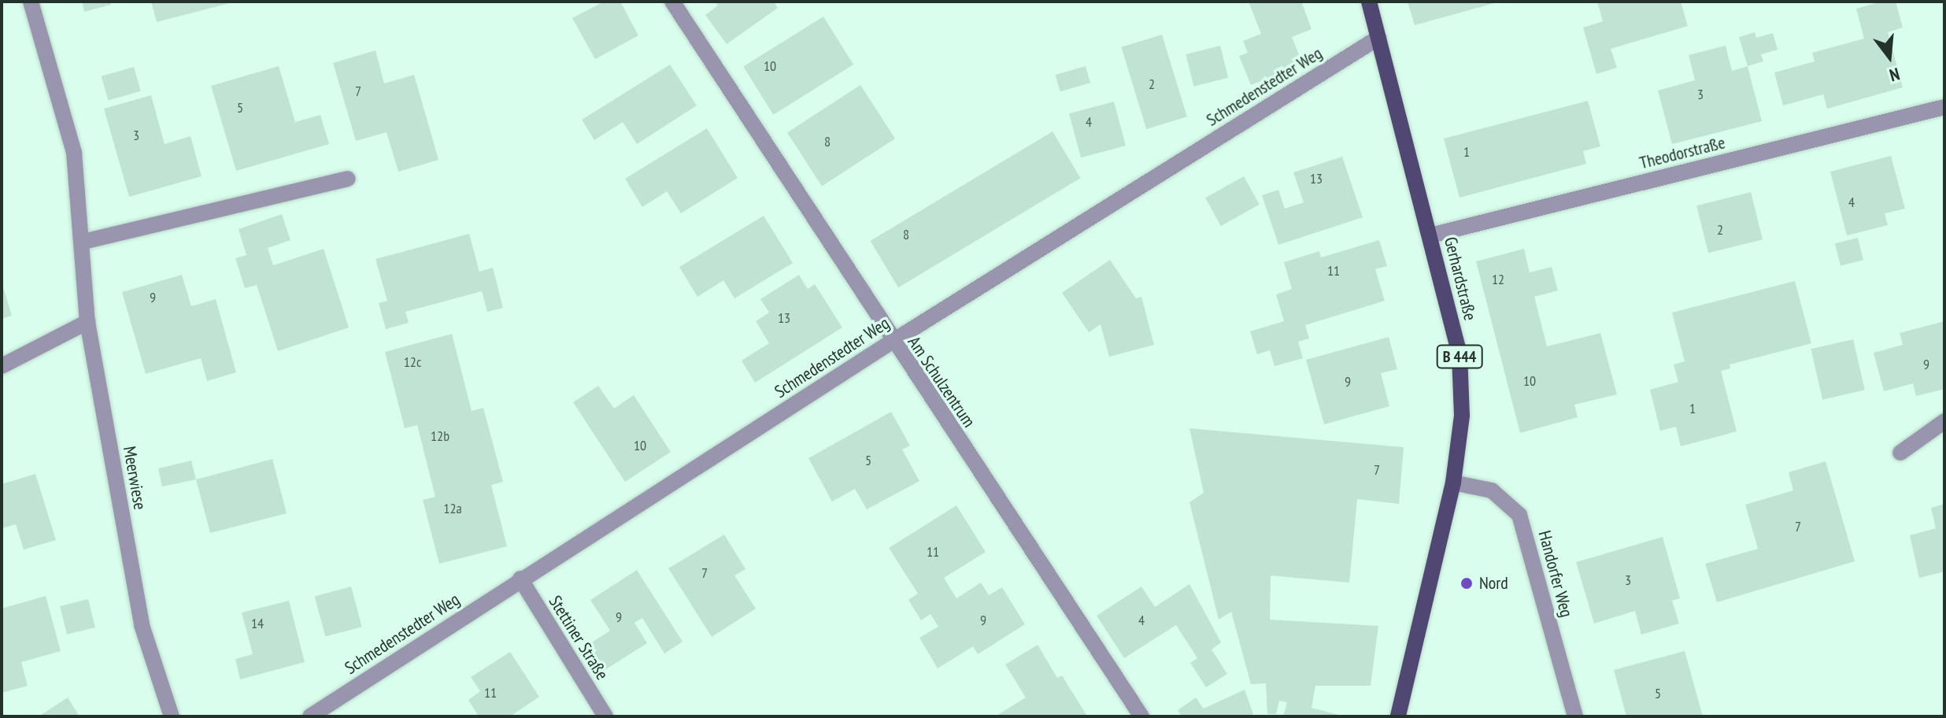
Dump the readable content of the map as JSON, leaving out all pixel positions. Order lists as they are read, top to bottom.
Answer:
{
  "streets": {
    "main road": ["Gerhardstraße", "B 444"],
    "street": [
      "Schmedenstedter Weg",
      "Theodorstraße",
      "Am Schulzentrum",
      "Meerwiese",
      "Handorfer Weg",
      "Stettiner Straße"
    ]
  },
  "crossings": [
    ["Schmedenstedter Weg", "Gerhardstraße"],
    ["Schmedenstedter Weg", "Am Schulzentrum"],
    ["Schmedenstedter Weg", "Stettiner Straße"],
    ["Theodorstraße", "Gerhardstraße"],
    ["Gerhardstraße", "Handorfer Weg"]
  ],
  "places": ["Nord"],
  "house_numbers": [
    "10",
    "2",
    "7",
    "3",
    "5",
    "4",
    "3",
    "8",
    "1",
    "13",
    "4",
    "2",
    "8",
    "11",
    "12",
    "9",
    "13",
    "12c",
    "9",
    "10",
    "9",
    "1",
    "12b",
    "10",
    "5",
    "7",
    "12a",
    "7",
    "11",
    "7",
    "3",
    "9",
    "9",
    "4",
    "14",
    "11",
    "5"
  ],
  "north": "bottom"
}
